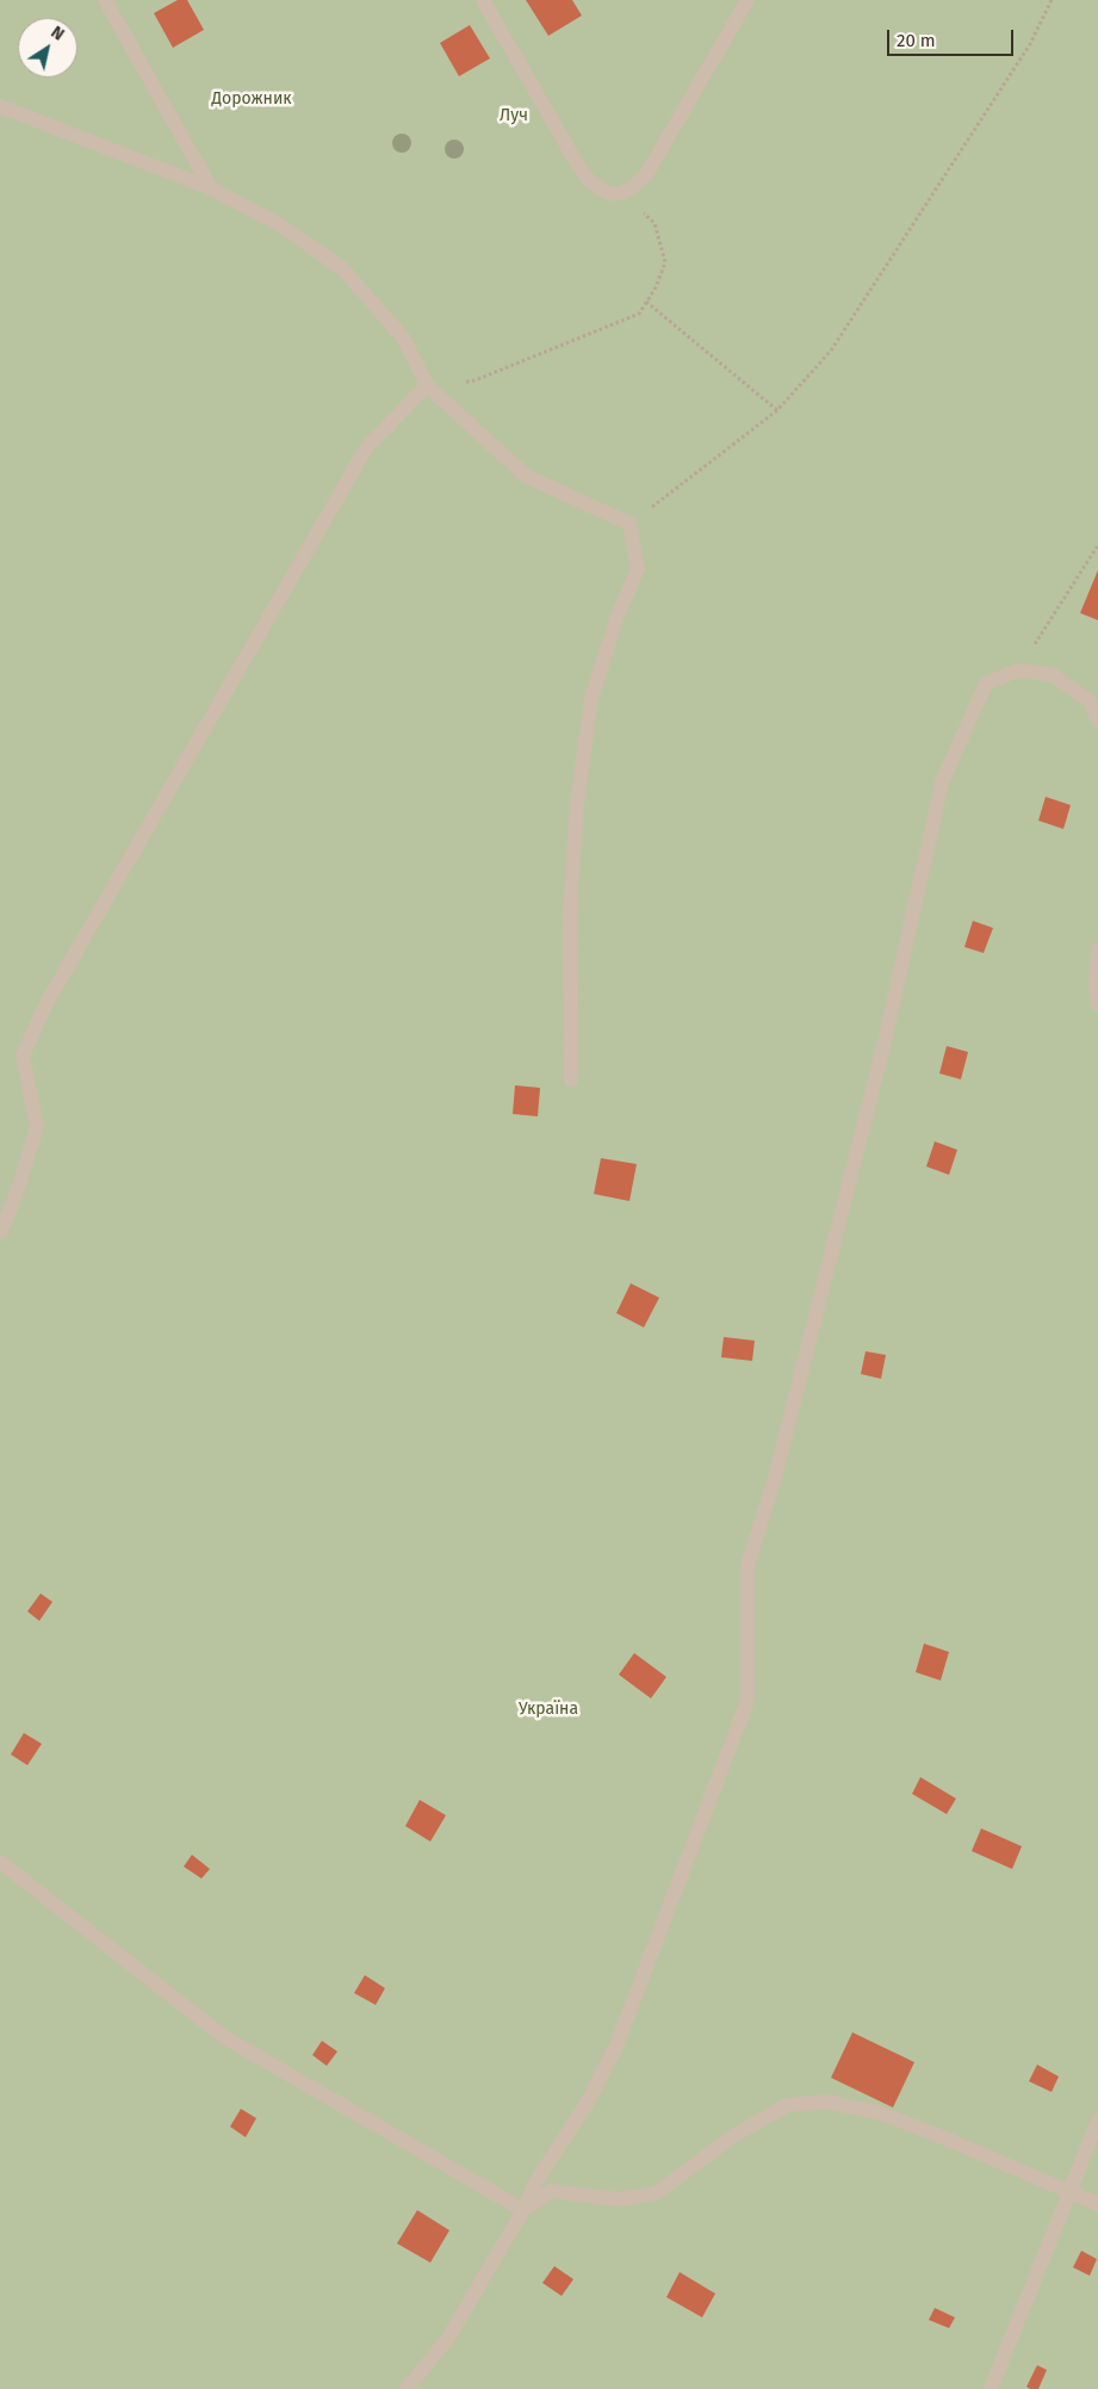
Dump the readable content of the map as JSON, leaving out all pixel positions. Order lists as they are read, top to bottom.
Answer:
{
  "parks": ["Дорожник", "Луч", "Україна"],
  "scale_bar": "20 m",
  "north": "top right"
}
